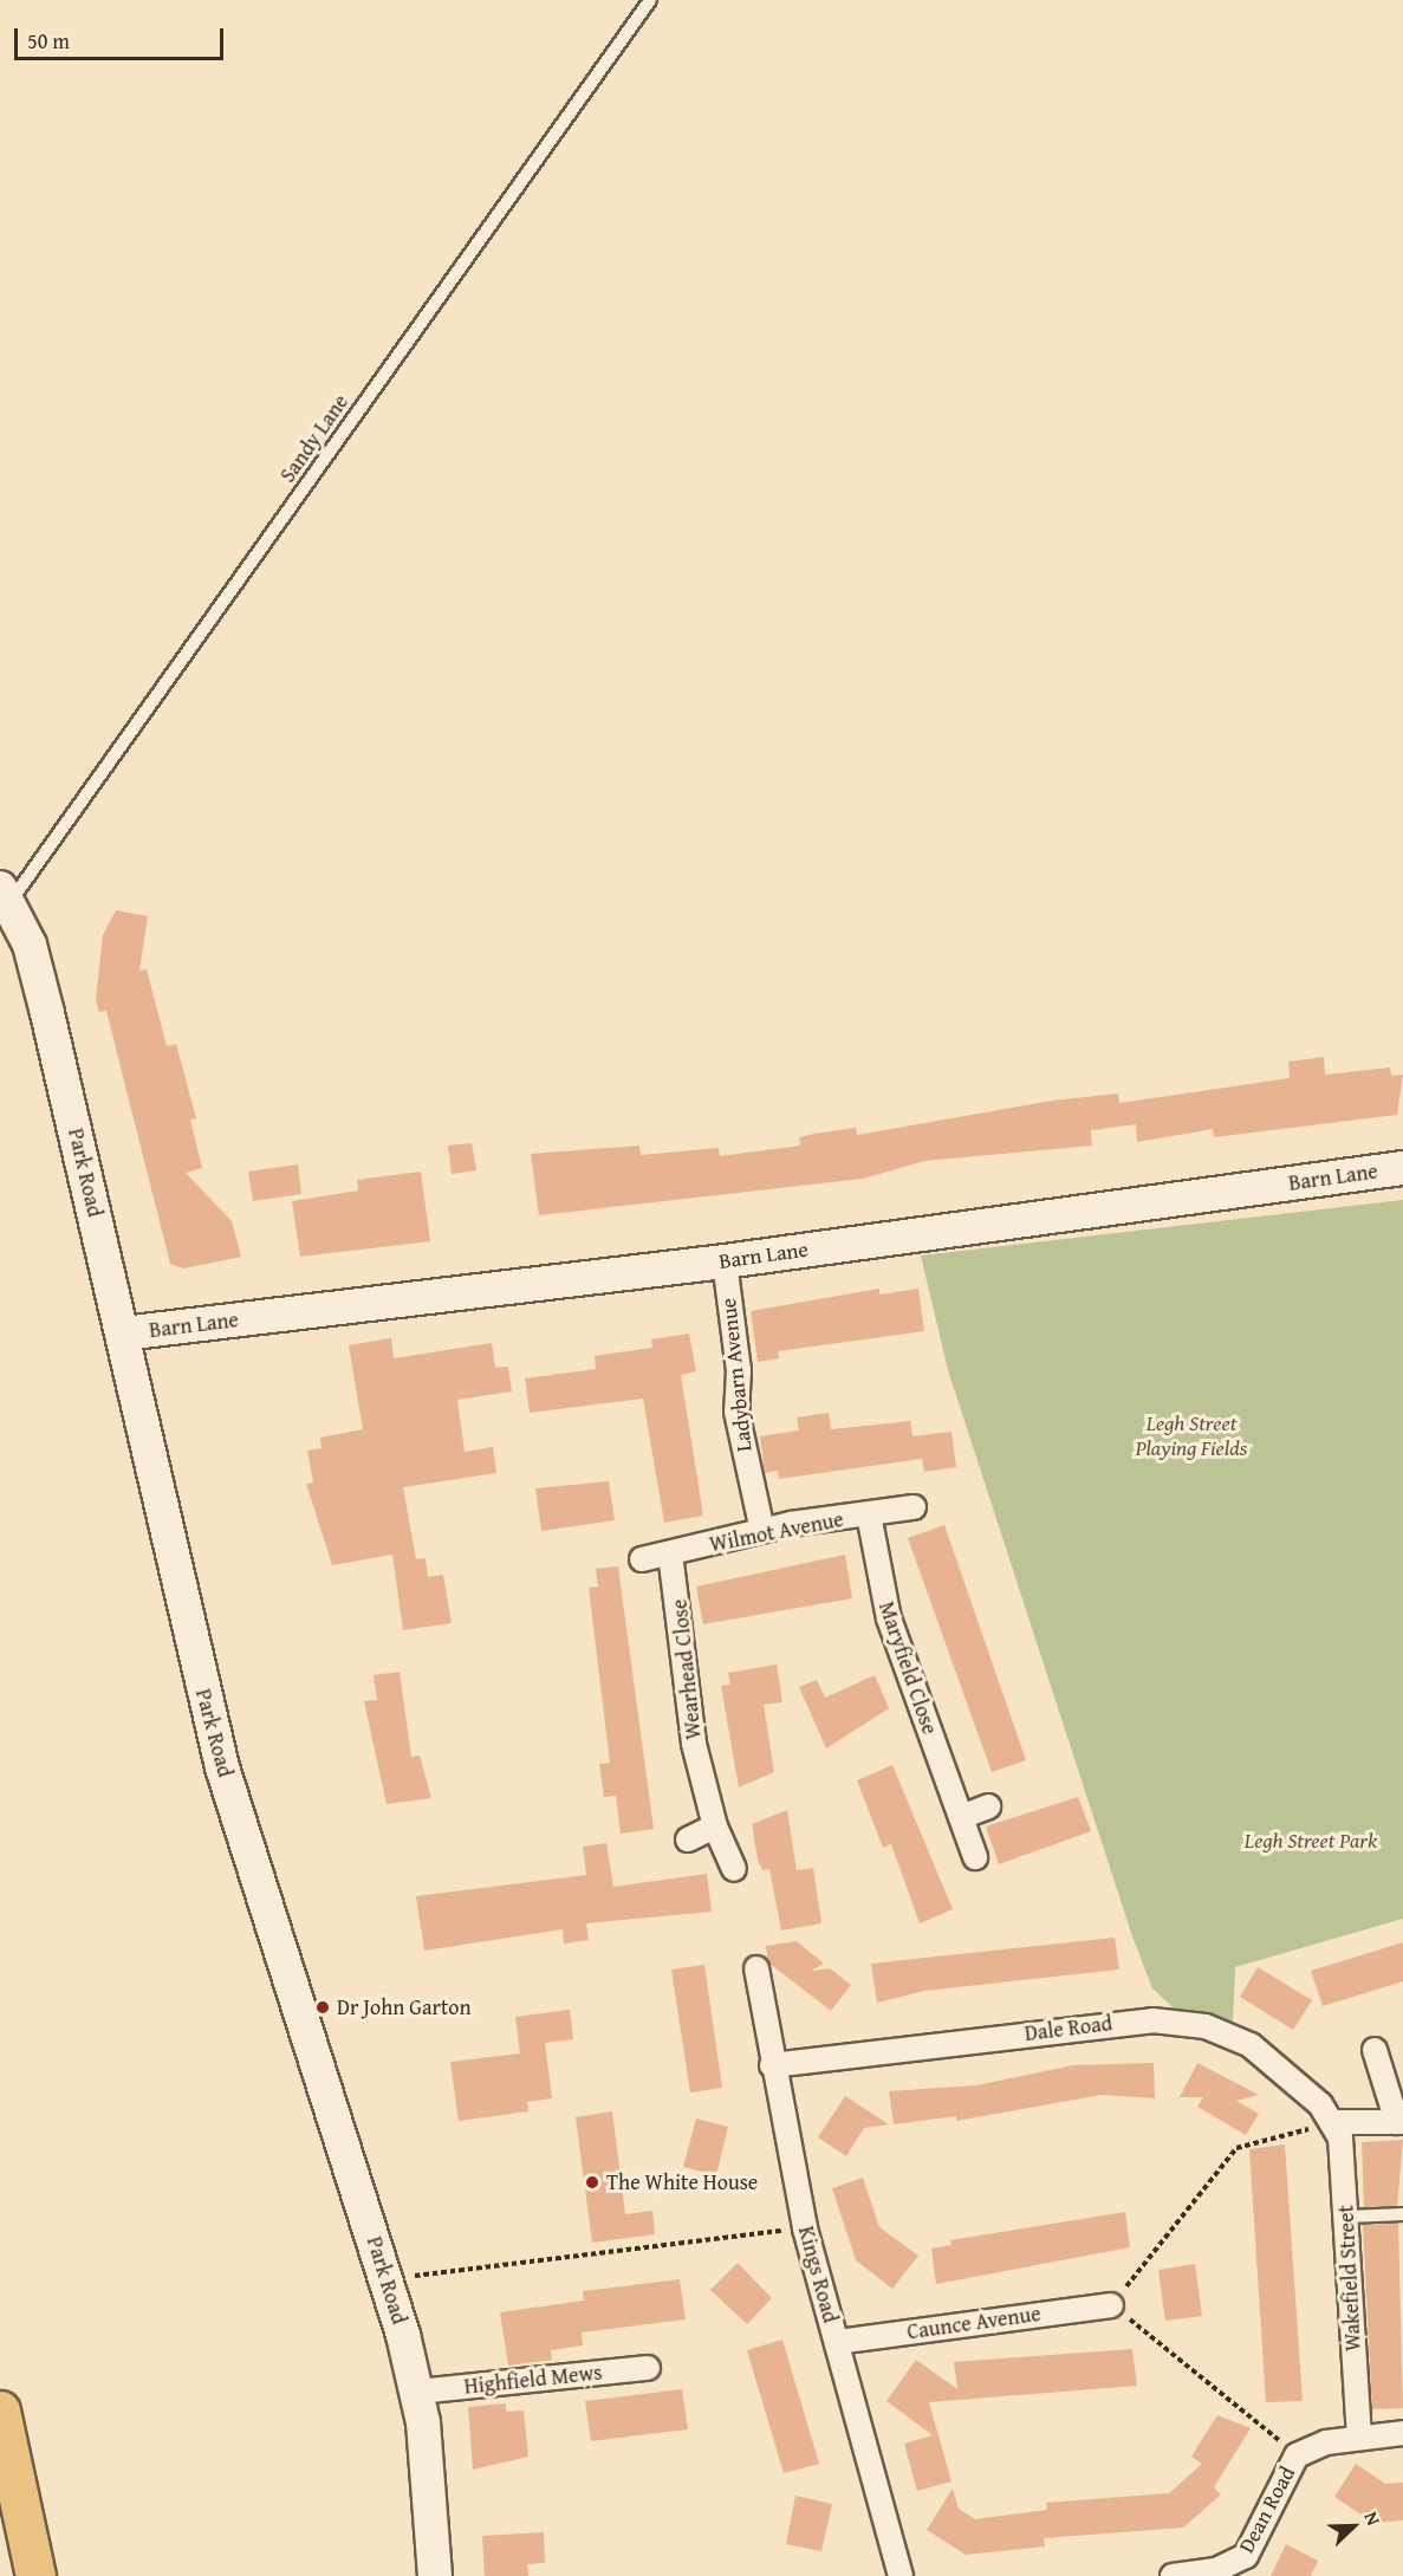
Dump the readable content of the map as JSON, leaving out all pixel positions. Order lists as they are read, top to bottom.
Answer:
{
  "streets": {
    "street": [
      "Park Road",
      "Barn Lane",
      "Ladybarn Avenue",
      "Wilmot Avenue",
      "Maryfield Close",
      "Wearhead Close",
      "Dale Road",
      "Kings Road",
      "Wakefield Street",
      "Caunce Avenue",
      "Highfield Mews",
      "Dean Road"
    ],
    "lane": ["Sandy Lane"]
  },
  "crossings": [
    ["Sandy Lane", "Park Road"],
    ["Park Road", "Barn Lane"],
    ["Park Road", "Highfield Mews"],
    ["Barn Lane", "Ladybarn Avenue"],
    ["Ladybarn Avenue", "Wilmot Avenue"],
    ["Wilmot Avenue", "Maryfield Close"],
    ["Wilmot Avenue", "Wearhead Close"],
    ["Dale Road", "Kings Road"],
    ["Dale Road", "Wakefield Street"],
    ["Kings Road", "Caunce Avenue"],
    ["Wakefield Street", "Dean Road"]
  ],
  "parks": ["Legh Street Playing Fields", "Legh Street Park"],
  "places": ["Dr John Garton", "The White House"],
  "scale_bar": "50 m",
  "north": "top right"
}
